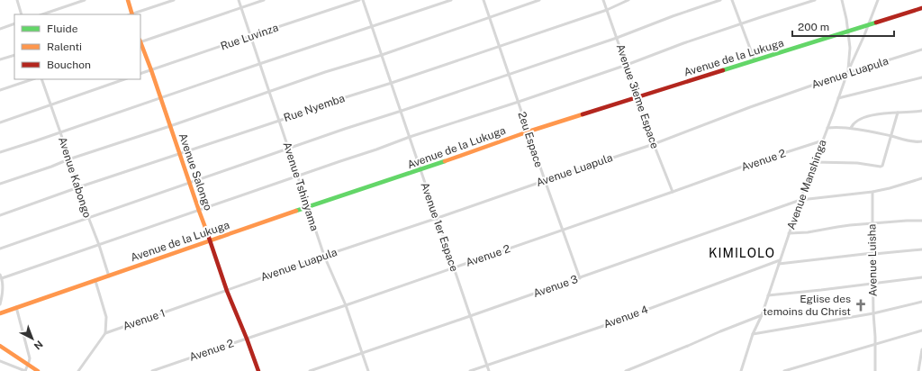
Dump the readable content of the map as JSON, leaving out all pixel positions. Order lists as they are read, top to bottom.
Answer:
{
  "streets": {
    "street": [
      "Rue Luvinza",
      "Avenue de la Lukuga",
      "Avenue Luapula",
      "Avenue 3ieme Espace",
      "Rue Nyemba",
      "2eu Espace",
      "Avenue 2",
      "Avenue Salongo",
      "Avenue Kabongo",
      "Avenue Manshinga",
      "Avenue Tshinyama",
      "Avenue 1er Espace",
      "Avenue Luisha",
      "Avenue 3",
      "Avenue 4",
      "Avenue 1"
    ]
  },
  "crossings": [
    ["Rue Luvinza", "Avenue Salongo"],
    ["Rue Luvinza", "Avenue Tshinyama"],
    ["Avenue de la Lukuga", "Avenue 3ieme Espace"],
    ["Avenue de la Lukuga", "2eu Espace"],
    ["Avenue de la Lukuga", "Avenue Salongo"],
    ["Avenue de la Lukuga", "Avenue Kabongo"],
    ["Avenue de la Lukuga", "Avenue Manshinga"],
    ["Avenue de la Lukuga", "Avenue Tshinyama"],
    ["Avenue de la Lukuga", "Avenue 1er Espace"],
    ["Avenue Luapula", "Avenue 3ieme Espace"],
    ["Avenue Luapula", "2eu Espace"],
    ["Avenue Luapula", "Avenue Salongo"],
    ["Avenue Luapula", "Avenue Manshinga"],
    ["Avenue Luapula", "Avenue Tshinyama"],
    ["Avenue Luapula", "Avenue 1er Espace"],
    ["Avenue Luapula", "Avenue 1"],
    ["Avenue 3ieme Espace", "Rue Nyemba"],
    ["Avenue 3ieme Espace", "Avenue 2"],
    ["Rue Nyemba", "2eu Espace"],
    ["Rue Nyemba", "Avenue Salongo"],
    ["Rue Nyemba", "Avenue Kabongo"],
    ["Rue Nyemba", "Avenue Tshinyama"],
    ["Rue Nyemba", "Avenue 1er Espace"],
    ["2eu Espace", "Avenue 2"],
    ["2eu Espace", "Avenue 3"],
    ["Avenue 2", "Avenue Salongo"],
    ["Avenue 2", "Avenue Manshinga"],
    ["Avenue 2", "Avenue Tshinyama"],
    ["Avenue 2", "Avenue 1er Espace"],
    ["Avenue Salongo", "Avenue 1"],
    ["Avenue Manshinga", "Avenue 3"],
    ["Avenue Manshinga", "Avenue 4"],
    ["Avenue Tshinyama", "Avenue 3"],
    ["Avenue 1er Espace", "Avenue 3"],
    ["Avenue 1er Espace", "Avenue 4"],
    ["Avenue Luisha", "Avenue 3"]
  ],
  "districts": ["KIMILOLO"],
  "places": {
    "church": ["Eglise des temoins du Christ"]
  },
  "legend": ["Fluide", "Ralenti", "Bouchon"],
  "scale_bar": "200 m",
  "north": "bottom right"
}
